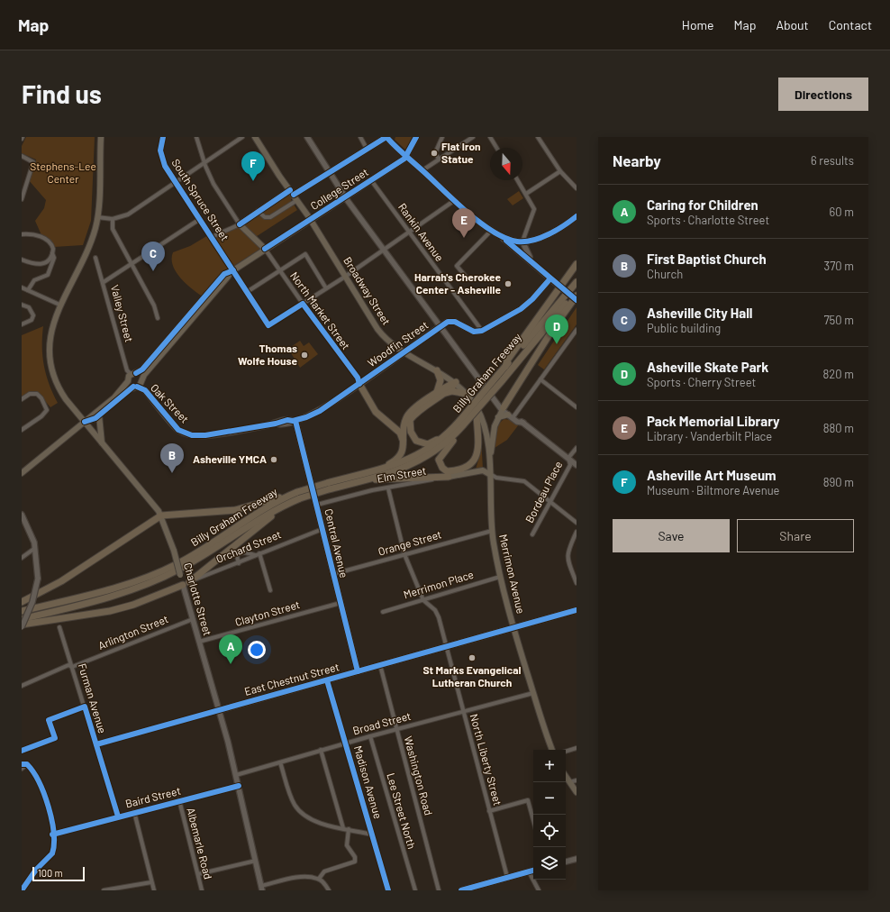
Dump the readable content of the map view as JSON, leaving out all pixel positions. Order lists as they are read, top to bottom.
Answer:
{
  "streets": {
    "highway": ["Billy Graham Freeway"],
    "main road": [
      "College Street",
      "Broadway Street",
      "Elm Street",
      "Merrimon Avenue",
      "Charlotte Street"
    ],
    "street": [
      "South Spruce Street",
      "Rankin Avenue",
      "North Market Street",
      "Valley Street",
      "Woodfin Street",
      "Oak Street",
      "Bordeau Place",
      "Central Avenue",
      "Orange Street",
      "Orchard Street",
      "Merrimon Place",
      "Clayton Street",
      "Arlington Street",
      "East Chestnut Street",
      "Furman Avenue",
      "Broad Street",
      "North Liberty Street",
      "Washington Road",
      "Madison Avenue",
      "Baird Street",
      "Lee Street North",
      "Albemarle Road"
    ]
  },
  "crossings": [
    ["College Street", "South Spruce Street"],
    ["College Street", "Rankin Avenue"],
    ["College Street", "Broadway Street"],
    ["College Street", "North Market Street"],
    ["College Street", "Valley Street"],
    ["College Street", "Oak Street"],
    ["South Spruce Street", "North Market Street"],
    ["Broadway Street", "Woodfin Street"],
    ["Broadway Street", "Merrimon Avenue"],
    ["North Market Street", "Woodfin Street"],
    ["Valley Street", "Oak Street"],
    ["Woodfin Street", "Oak Street"],
    ["Woodfin Street", "Central Avenue"],
    ["Elm Street", "Central Avenue"],
    ["Elm Street", "Merrimon Avenue"],
    ["Central Avenue", "Orange Street"],
    ["Central Avenue", "Orchard Street"],
    ["Central Avenue", "Clayton Street"],
    ["Central Avenue", "East Chestnut Street"],
    ["Orange Street", "Merrimon Avenue"],
    ["Orchard Street", "Charlotte Street"],
    ["Merrimon Avenue", "Merrimon Place"],
    ["Merrimon Avenue", "East Chestnut Street"],
    ["Merrimon Avenue", "Broad Street"],
    ["Merrimon Place", "North Liberty Street"],
    ["Charlotte Street", "Clayton Street"],
    ["Charlotte Street", "Arlington Street"],
    ["Charlotte Street", "East Chestnut Street"],
    ["Charlotte Street", "Broad Street"],
    ["Charlotte Street", "Baird Street"],
    ["Arlington Street", "Furman Avenue"],
    ["East Chestnut Street", "Furman Avenue"],
    ["East Chestnut Street", "North Liberty Street"],
    ["East Chestnut Street", "Washington Road"],
    ["East Chestnut Street", "Madison Avenue"],
    ["Furman Avenue", "Baird Street"],
    ["Broad Street", "North Liberty Street"],
    ["Broad Street", "Washington Road"],
    ["Broad Street", "Madison Avenue"],
    ["Broad Street", "Lee Street North"],
    ["Baird Street", "Albemarle Road"]
  ],
  "parks": ["Stephens-Lee Center"],
  "places": [
    "Flat Iron Statue",
    "Harrah's Cherokee Center - Asheville",
    "Thomas Wolfe House",
    "Asheville YMCA",
    "St Marks Evangelical Lutheran Church"
  ],
  "scale_bar": "100 m",
  "north": "bottom",
  "page": {
    "header": "Map",
    "nav": [
      "Home",
      "Map",
      "About",
      "Contact"
    ],
    "buttons": [
      "Directions",
      ["Save", "Share"]
    ],
    "title": "Find us",
    "heading": ["Nearby", "6 results"],
    "pins": [
      "F",
      "E",
      "C",
      "D",
      "B",
      "A"
    ],
    "list": [
      {
        "mark": "A",
        "name": "Caring for Children",
        "note": "Sports · Charlotte Street",
        "value": "60 m"
      },
      {
        "mark": "B",
        "name": "First Baptist Church",
        "note": "Church",
        "value": "370 m"
      },
      {
        "mark": "C",
        "name": "Asheville City Hall",
        "note": "Public building",
        "value": "750 m"
      },
      {
        "mark": "D",
        "name": "Asheville Skate Park",
        "note": "Sports · Cherry Street",
        "value": "820 m"
      },
      {
        "mark": "E",
        "name": "Pack Memorial Library",
        "note": "Library · Vanderbilt Place",
        "value": "880 m"
      },
      {
        "mark": "F",
        "name": "Asheville Art Museum",
        "note": "Museum · Biltmore Avenue",
        "value": "890 m"
      }
    ],
    "map_buttons": ["+", "−"],
    "scale": "100 m"
  }
}
